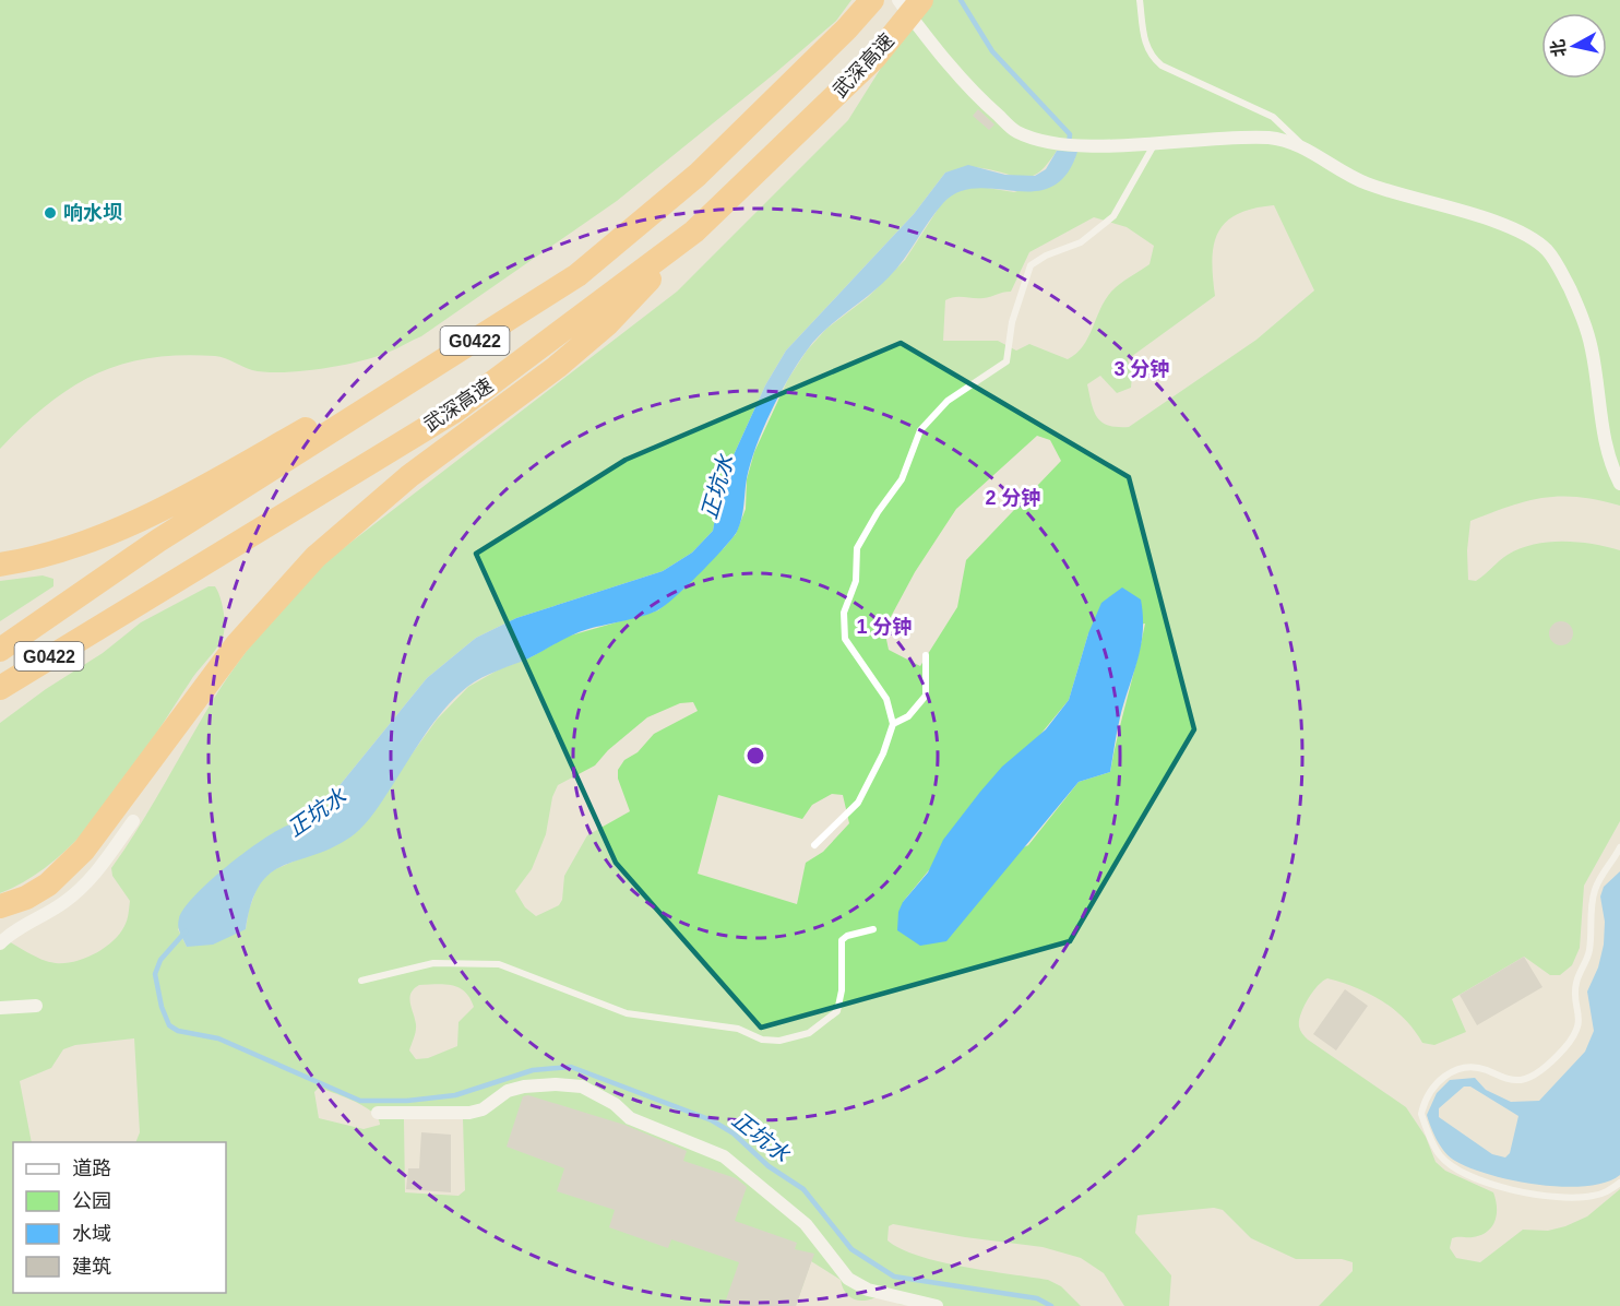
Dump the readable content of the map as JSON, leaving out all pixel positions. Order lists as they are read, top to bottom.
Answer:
{
  "streets": {
    "highway": ["武深高速", "G0422"]
  },
  "water": ["正坑水"],
  "places": ["响水坝"],
  "legend": [
    "道路",
    "公园",
    "水域",
    "建筑"
  ],
  "north": "left",
  "rings": ["3 分钟", "2 分钟", "1 分钟"]
}
